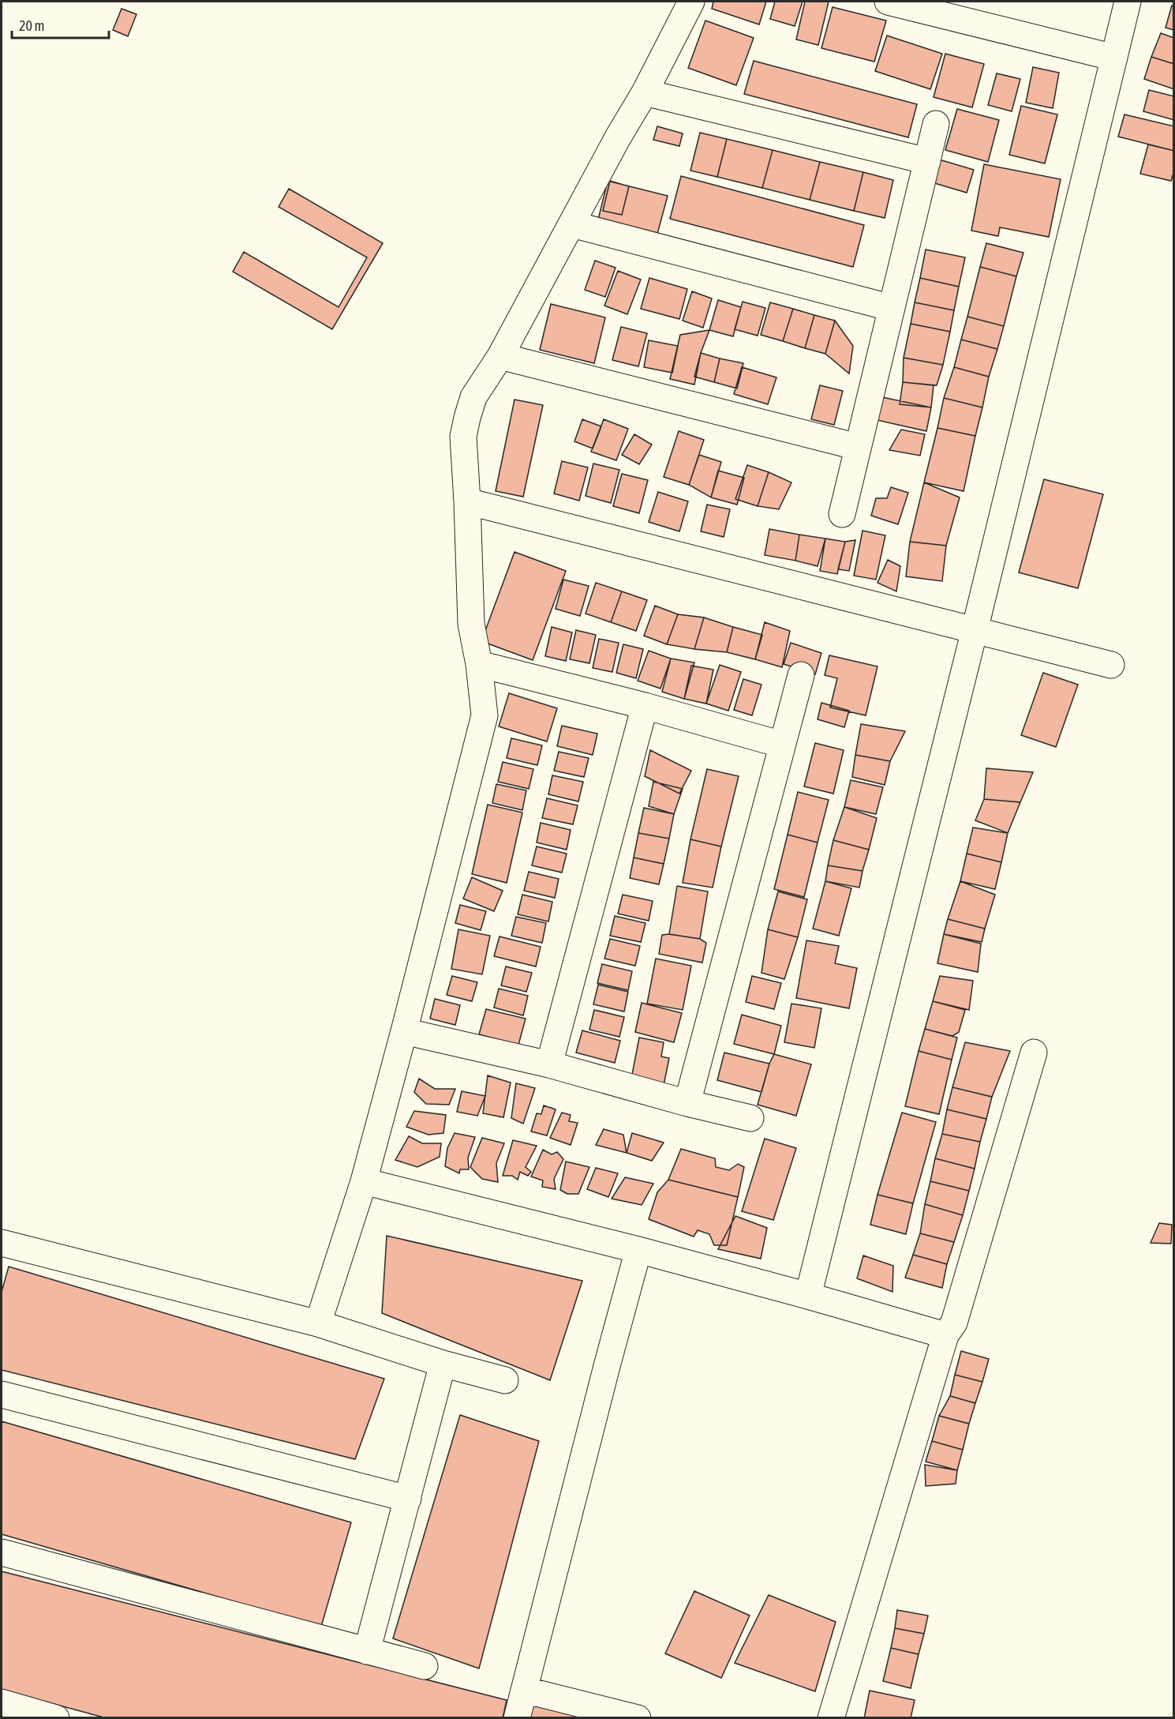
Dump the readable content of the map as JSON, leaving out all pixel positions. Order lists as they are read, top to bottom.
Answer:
{
  "scale_bar": "20 m"
}
